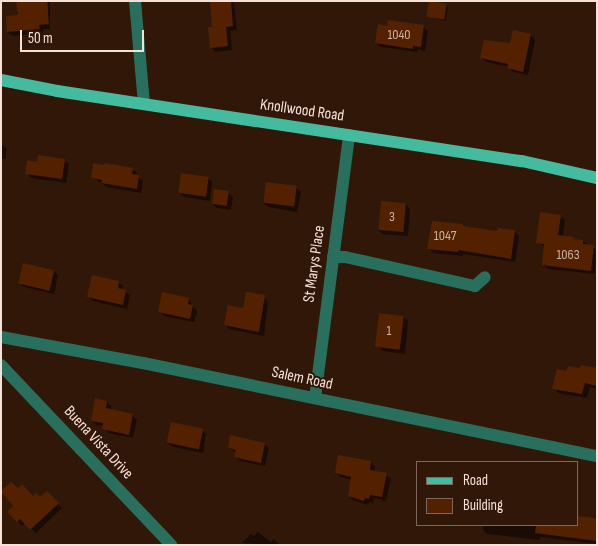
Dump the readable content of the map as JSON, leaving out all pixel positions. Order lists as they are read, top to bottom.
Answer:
{
  "streets": {
    "main road": ["Knollwood Road"],
    "street": ["St Marys Place", "Salem Road", "Buena Vista Drive"]
  },
  "crossings": [
    ["Knollwood Road", "St Marys Place"],
    ["St Marys Place", "Salem Road"]
  ],
  "house_numbers": [
    "1040",
    "3",
    "1047",
    "1063",
    "1"
  ],
  "legend": ["Road", "Building"],
  "scale_bar": "50 m"
}
